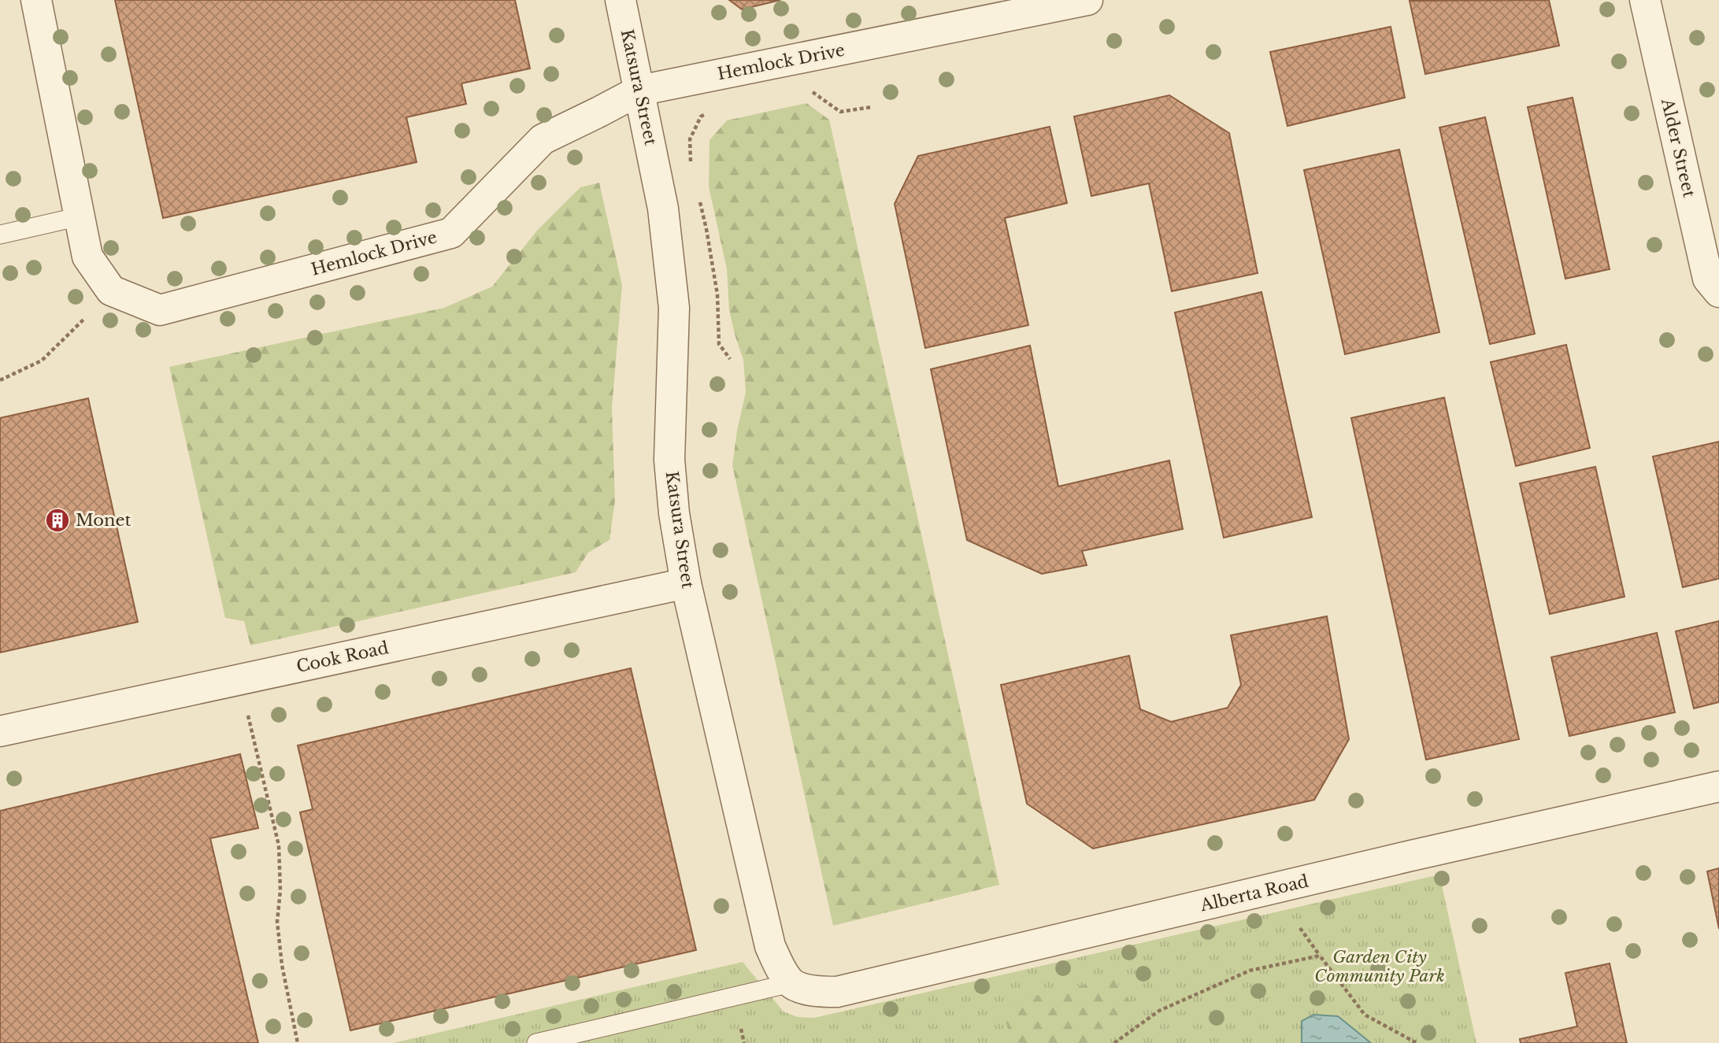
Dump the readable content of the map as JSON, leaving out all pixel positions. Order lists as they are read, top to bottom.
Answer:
{
  "streets": {
    "street": [
      "Hemlock Drive",
      "Katsura Street",
      "Alder Street",
      "Cook Road",
      "Alberta Road"
    ]
  },
  "crossings": [
    ["Hemlock Drive", "Katsura Street"],
    ["Katsura Street", "Cook Road"],
    ["Katsura Street", "Alberta Road"]
  ],
  "parks": ["Garden City Community Park"],
  "places": {
    "building": ["Monet"]
  }
}
